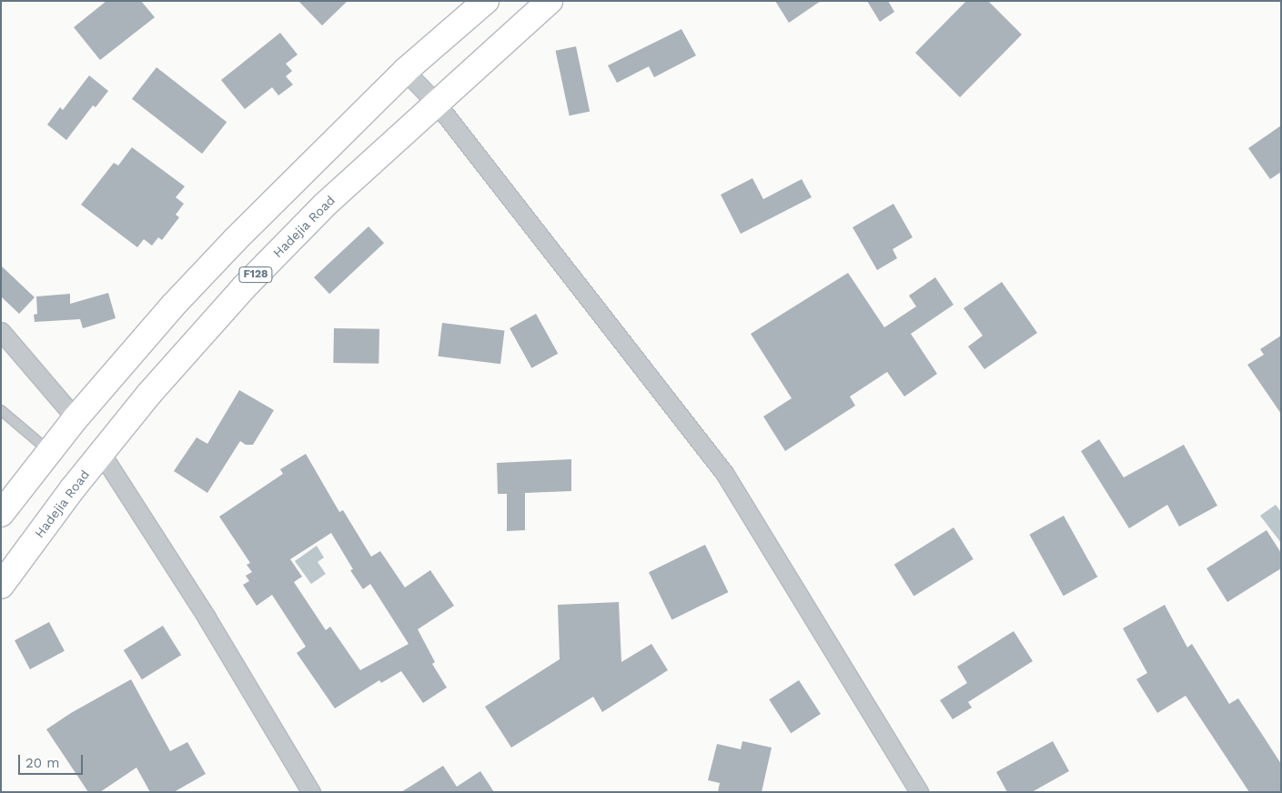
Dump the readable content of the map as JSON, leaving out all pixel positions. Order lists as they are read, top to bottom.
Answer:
{
  "streets": {
    "main road": ["Hadejia Road", "F128"]
  },
  "scale_bar": "20 m"
}
